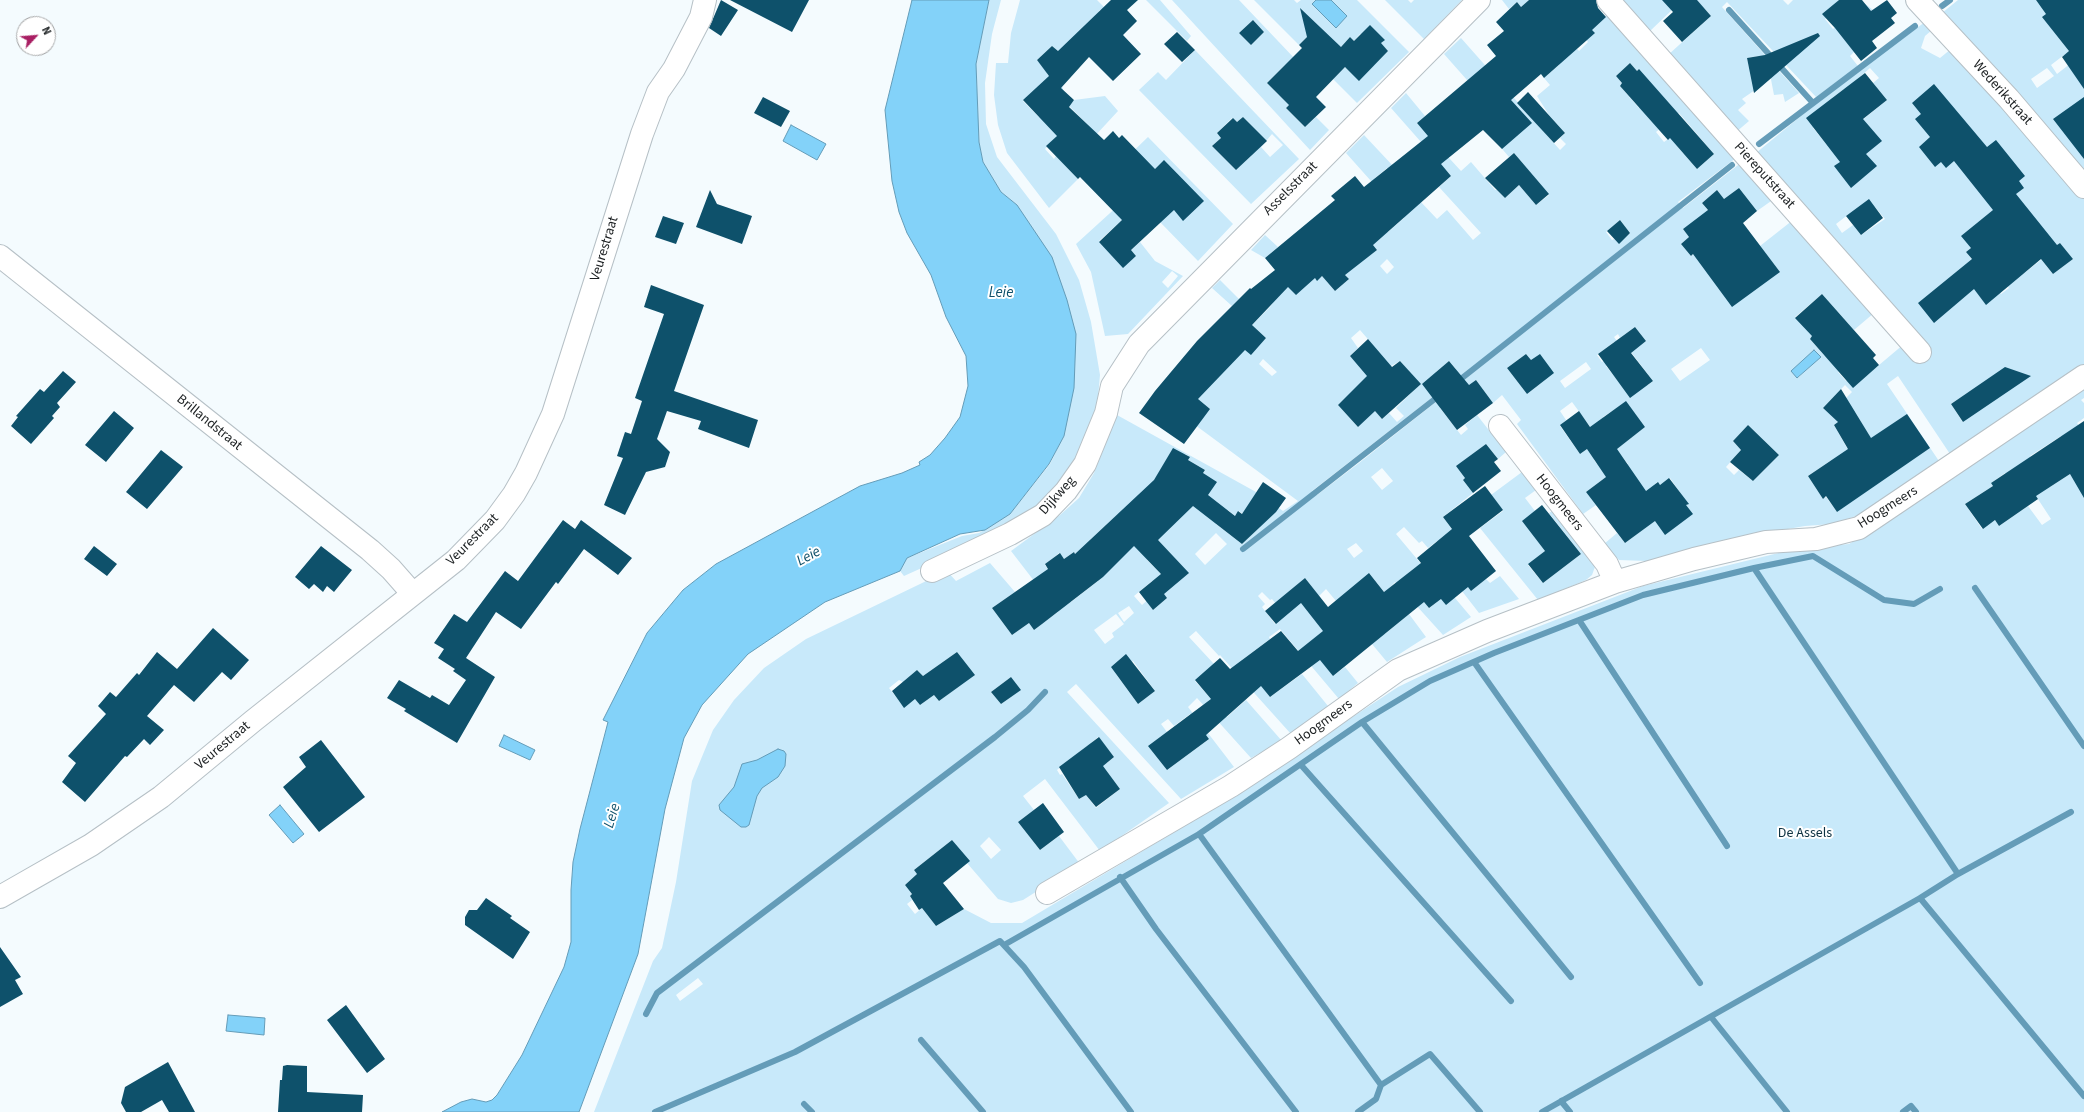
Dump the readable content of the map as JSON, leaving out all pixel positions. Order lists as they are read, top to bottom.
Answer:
{
  "streets": {
    "street": [
      "Wederikstraat",
      "Piereputstraat",
      "Asselsstraat",
      "Veurestraat",
      "Brillandstraat",
      "Dijkweg",
      "Hoogmeers"
    ]
  },
  "crossings": [
    ["Asselsstraat", "Dijkweg"],
    ["Veurestraat", "Brillandstraat"]
  ],
  "water": ["Leie"],
  "parks": ["De Assels"],
  "north": "top right"
}
